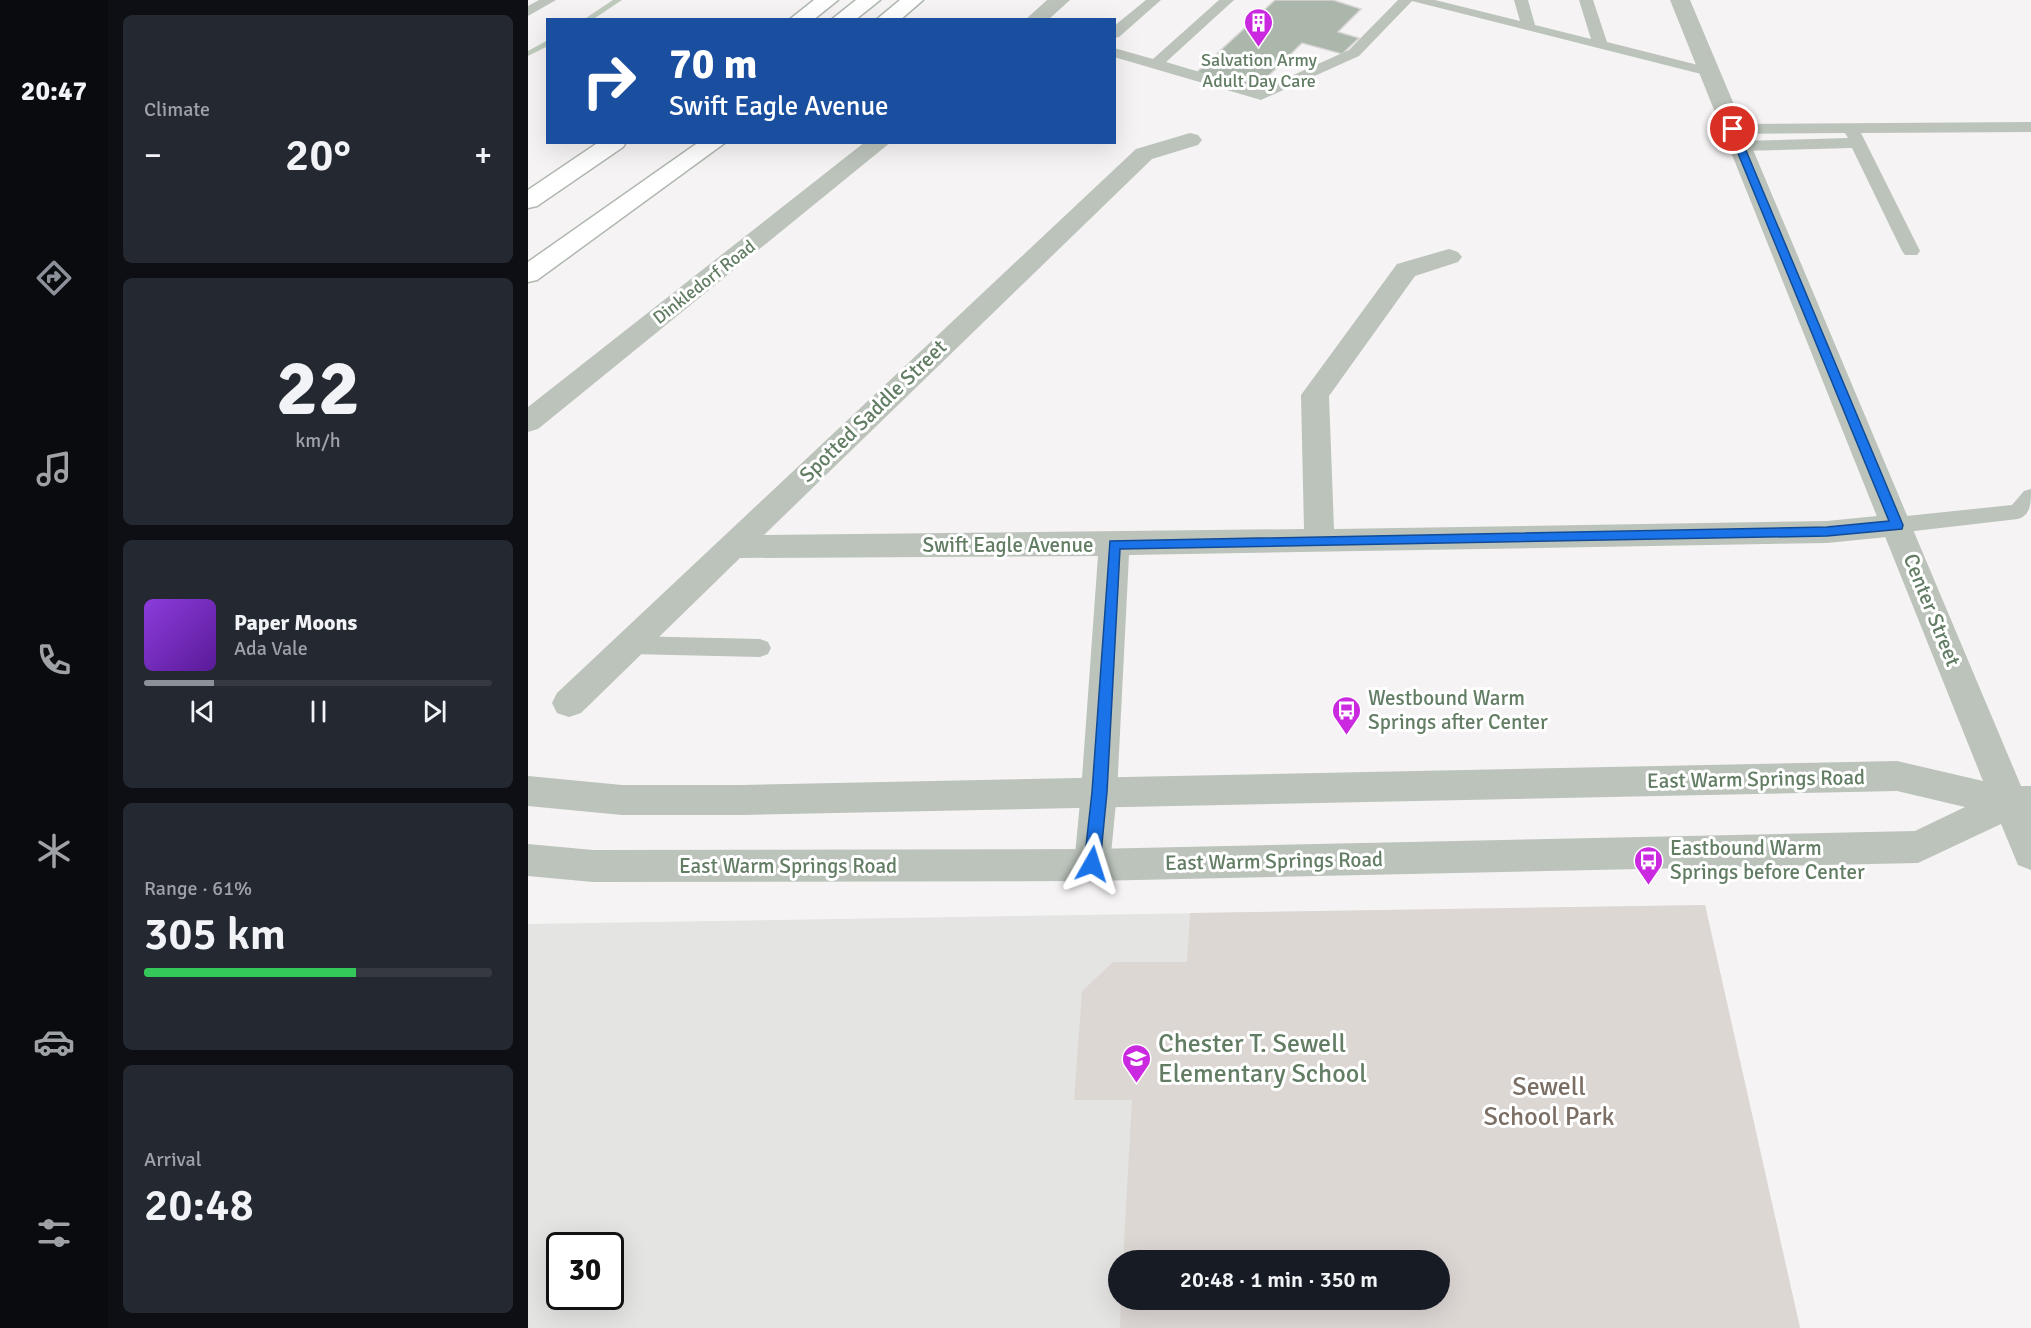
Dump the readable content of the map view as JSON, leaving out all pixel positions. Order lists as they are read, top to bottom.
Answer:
{
  "streets": {
    "street": [
      "Dinkledorf Road",
      "Spotted Saddle Street",
      "Swift Eagle Avenue",
      "Center Street",
      "East Warm Springs Road"
    ]
  },
  "crossings": [
    ["Spotted Saddle Street", "Swift Eagle Avenue"],
    ["Swift Eagle Avenue", "Center Street"],
    ["Center Street", "East Warm Springs Road"]
  ],
  "parks": ["Sewell School Park"],
  "places": {
    "building": ["Salvation Army Adult Day Care"],
    "bus stop": ["Westbound Warm Springs after Center", "Eastbound Warm Springs before Center"],
    "school or university": ["Chester T. Sewell Elementary School"]
  },
  "page": {
    "tabs": "20:47",
    "tile": [
      "Climate",
      ["22", "km/h"],
      ["Range · 61%", "305 km"],
      ["Arrival", "20:48"]
    ],
    "turn": ["70 m", "Swift Eagle Avenue"],
    "heat": ["−", "20°", "+"],
    "song": ["Paper Moons", "Ada Vale"],
    "limit": "30",
    "trip": "20:48 · 1 min · 350 m"
  }
}
